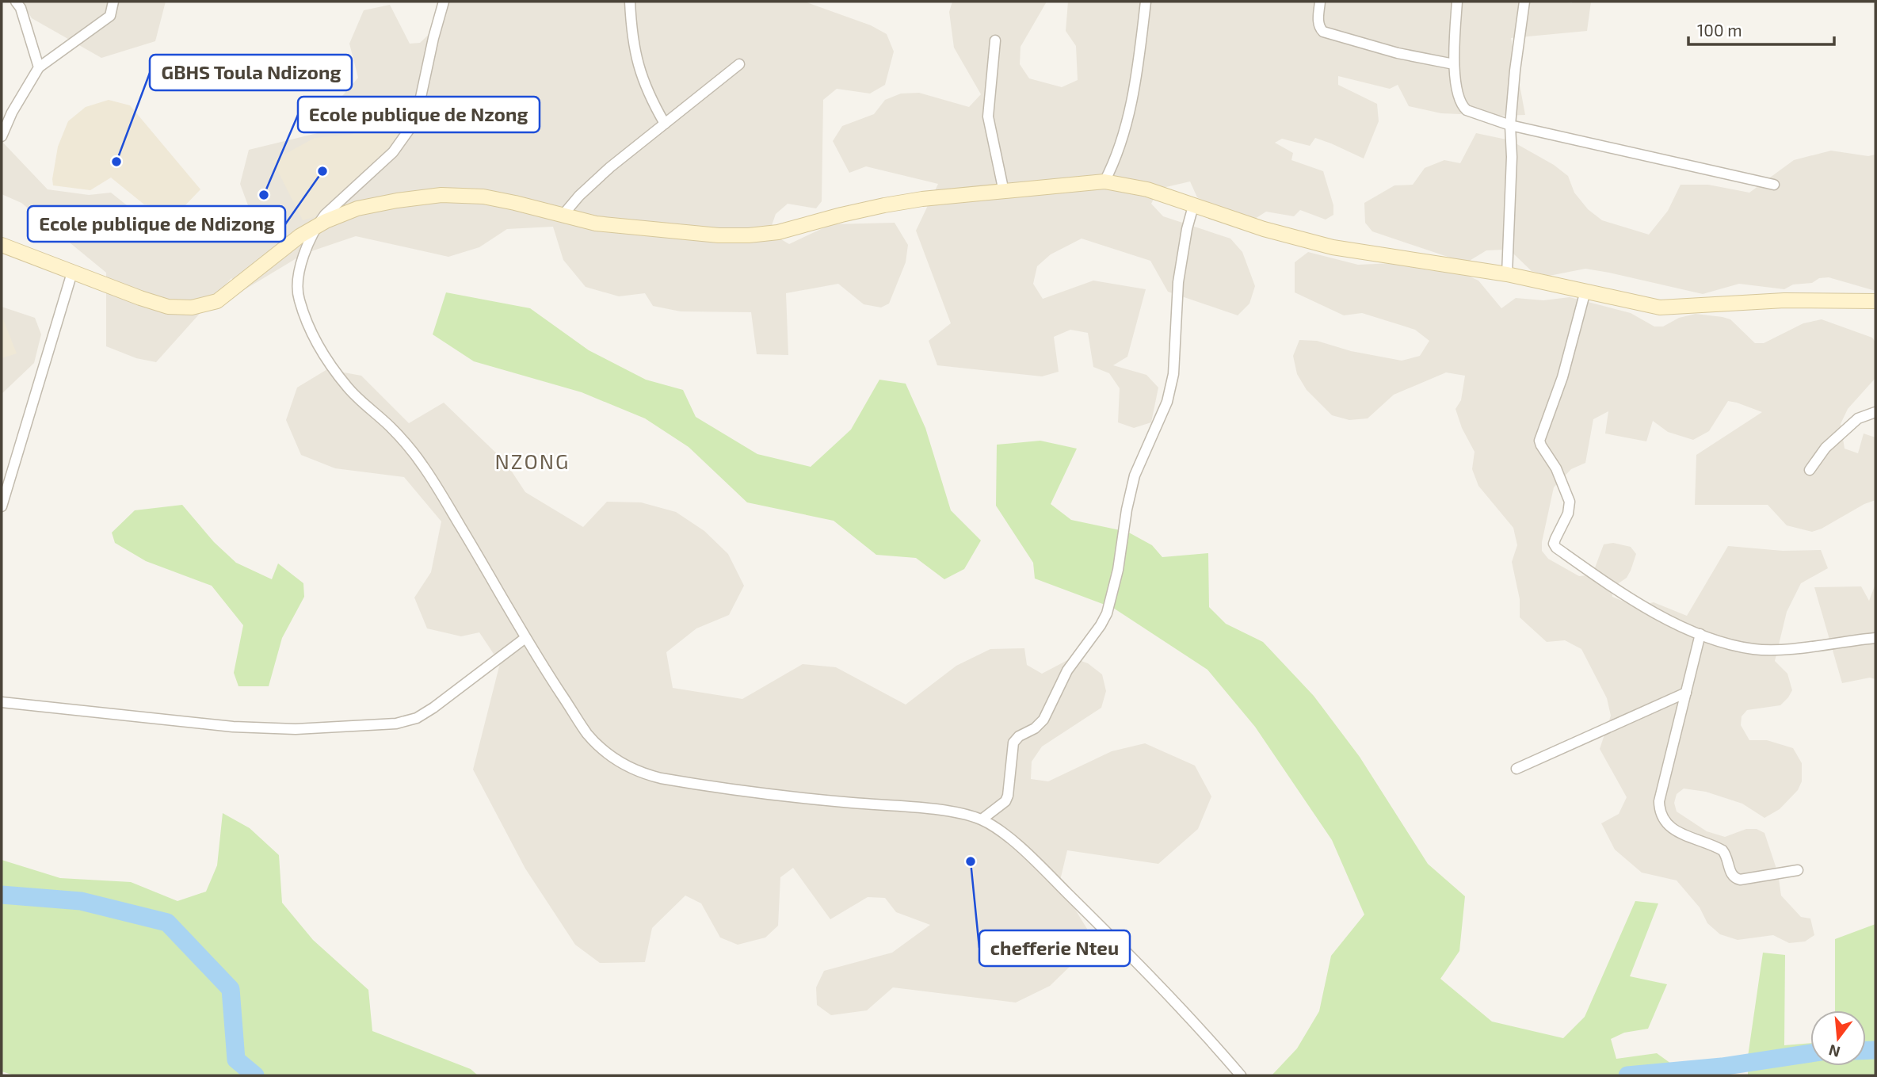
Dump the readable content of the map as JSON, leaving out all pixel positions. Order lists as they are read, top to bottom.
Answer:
{
  "districts": ["NZONG"],
  "places": [
    "GBHS Toula Ndizong",
    "Ecole publique de Ndizong",
    "Ecole publique de Nzong",
    "chefferie Nteu"
  ],
  "scale_bar": "100 m",
  "north": "bottom"
}
